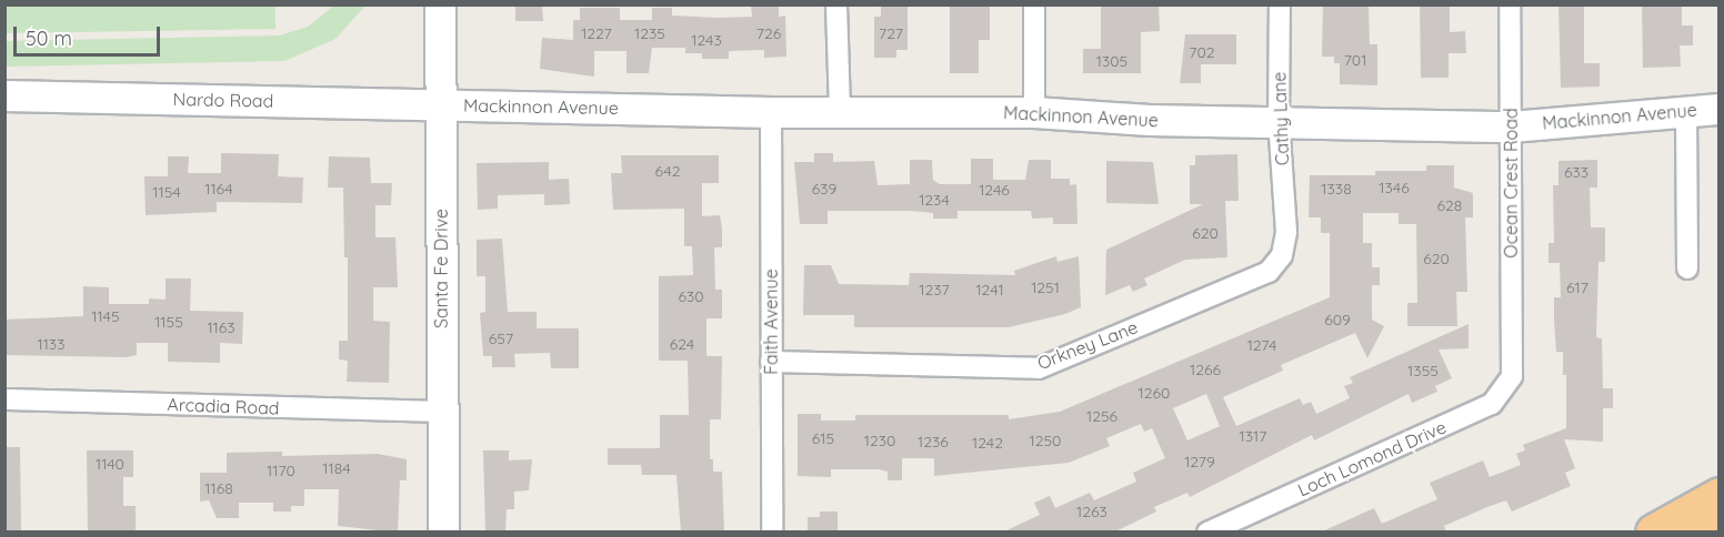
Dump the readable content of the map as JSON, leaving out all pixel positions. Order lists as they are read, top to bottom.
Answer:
{
  "streets": {
    "street": [
      "Nardo Road",
      "Mackinnon Avenue",
      "Cathy Lane",
      "Ocean Crest Road",
      "Santa Fe Drive",
      "Faith Avenue",
      "Orkney Lane",
      "Arcadia Road",
      "Loch Lomond Drive"
    ]
  },
  "crossings": [
    ["Nardo Road", "Mackinnon Avenue"],
    ["Nardo Road", "Santa Fe Drive"],
    ["Mackinnon Avenue", "Cathy Lane"],
    ["Mackinnon Avenue", "Ocean Crest Road"],
    ["Mackinnon Avenue", "Santa Fe Drive"],
    ["Mackinnon Avenue", "Faith Avenue"],
    ["Cathy Lane", "Orkney Lane"],
    ["Ocean Crest Road", "Loch Lomond Drive"],
    ["Santa Fe Drive", "Arcadia Road"],
    ["Faith Avenue", "Orkney Lane"]
  ],
  "house_numbers": [
    "1227",
    "1235",
    "726",
    "727",
    "1243",
    "702",
    "701",
    "1305",
    "642",
    "633",
    "1346",
    "1164",
    "639",
    "1338",
    "1246",
    "1154",
    "1234",
    "628",
    "620",
    "620",
    "1251",
    "617",
    "1237",
    "1241",
    "630",
    "1145",
    "609",
    "1155",
    "1163",
    "657",
    "1133",
    "624",
    "1274",
    "1266",
    "1355",
    "1260",
    "1256",
    "1317",
    "615",
    "1230",
    "1250",
    "1236",
    "1242",
    "1279",
    "1140",
    "1184",
    "1170",
    "1168",
    "1263"
  ],
  "scale_bar": "50 m"
}
